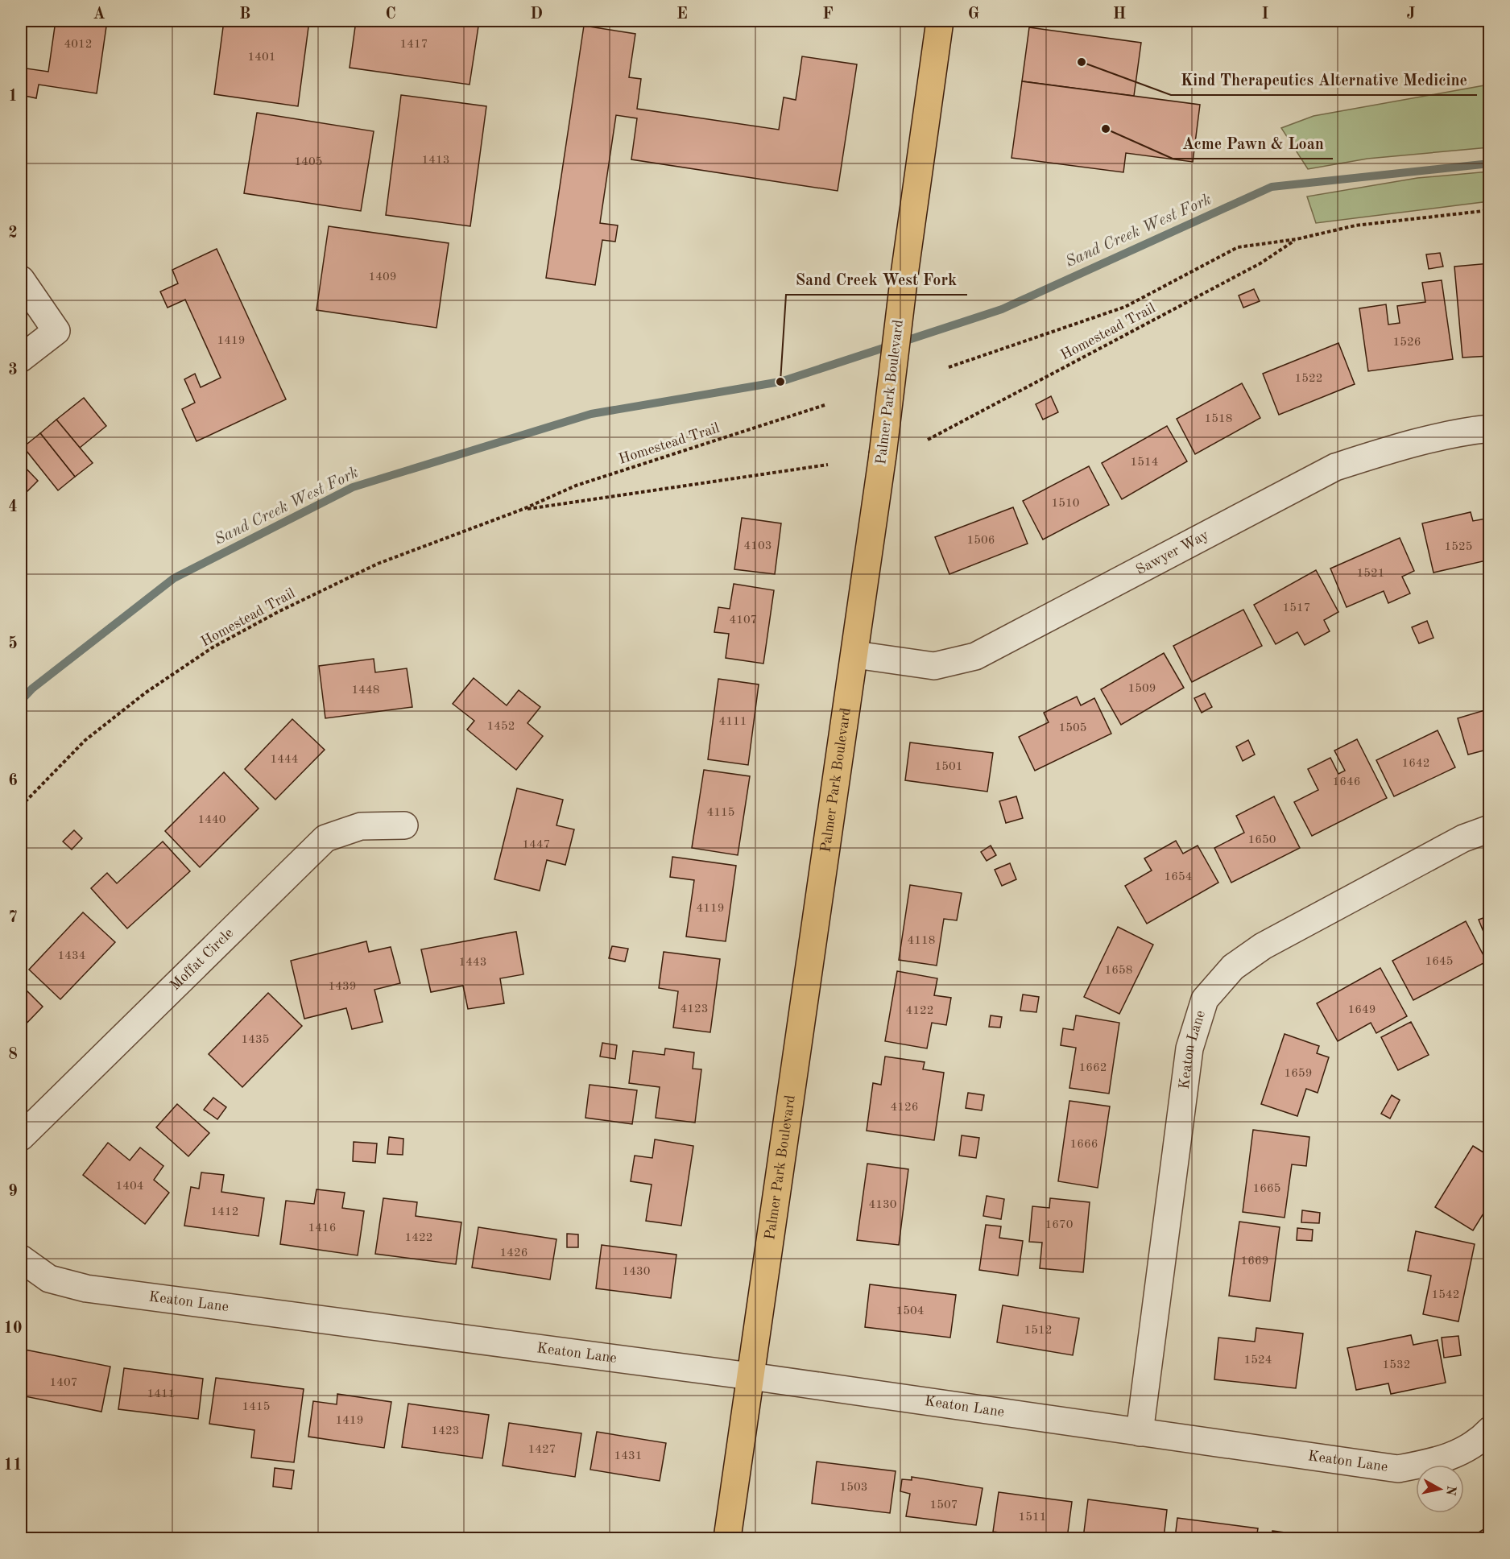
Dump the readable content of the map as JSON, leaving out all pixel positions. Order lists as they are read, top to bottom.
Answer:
{
  "streets": {
    "main road": ["Palmer Park Boulevard"],
    "street": ["Sawyer Way", "Moffat Circle", "Keaton Lane"],
    "path": ["Homestead Trail"]
  },
  "crossings": [
    ["Palmer Park Boulevard", "Sawyer Way"],
    ["Palmer Park Boulevard", "Keaton Lane"]
  ],
  "water": ["Sand Creek West Fork"],
  "places": ["Kind Therapeutics Alternative Medicine", "Acme Pawn & Loan", "Sand Creek West Fork"],
  "house_numbers": [
    "4012",
    "1417",
    "1401",
    "1413",
    "1405",
    "1409",
    "1419",
    "1526",
    "1522",
    "1518",
    "1514",
    "1510",
    "1506",
    "4103",
    "1525",
    "1521",
    "1517",
    "4107",
    "1509",
    "1448",
    "4111",
    "1452",
    "1505",
    "1444",
    "1642",
    "1501",
    "1646",
    "4115",
    "1440",
    "1650",
    "1447",
    "1654",
    "4119",
    "4118",
    "1434",
    "1645",
    "1443",
    "1658",
    "1439",
    "4123",
    "1649",
    "4122",
    "1435",
    "1662",
    "1659",
    "4126",
    "1666",
    "1404",
    "1665",
    "4130",
    "1412",
    "1670",
    "1416",
    "1422",
    "1426",
    "1669",
    "1430",
    "1542",
    "1504",
    "1512",
    "1524",
    "1532",
    "1407",
    "1411",
    "1415",
    "1419",
    "1423",
    "1427",
    "1431",
    "1503",
    "1507",
    "1511"
  ],
  "north": "right",
  "grid": {
    "columns": [
      "A",
      "B",
      "C",
      "D",
      "E",
      "F",
      "G",
      "H",
      "I",
      "J"
    ],
    "rows": [
      "1",
      "2",
      "3",
      "4",
      "5",
      "6",
      "7",
      "8",
      "9",
      "10",
      "11"
    ]
  }
}
